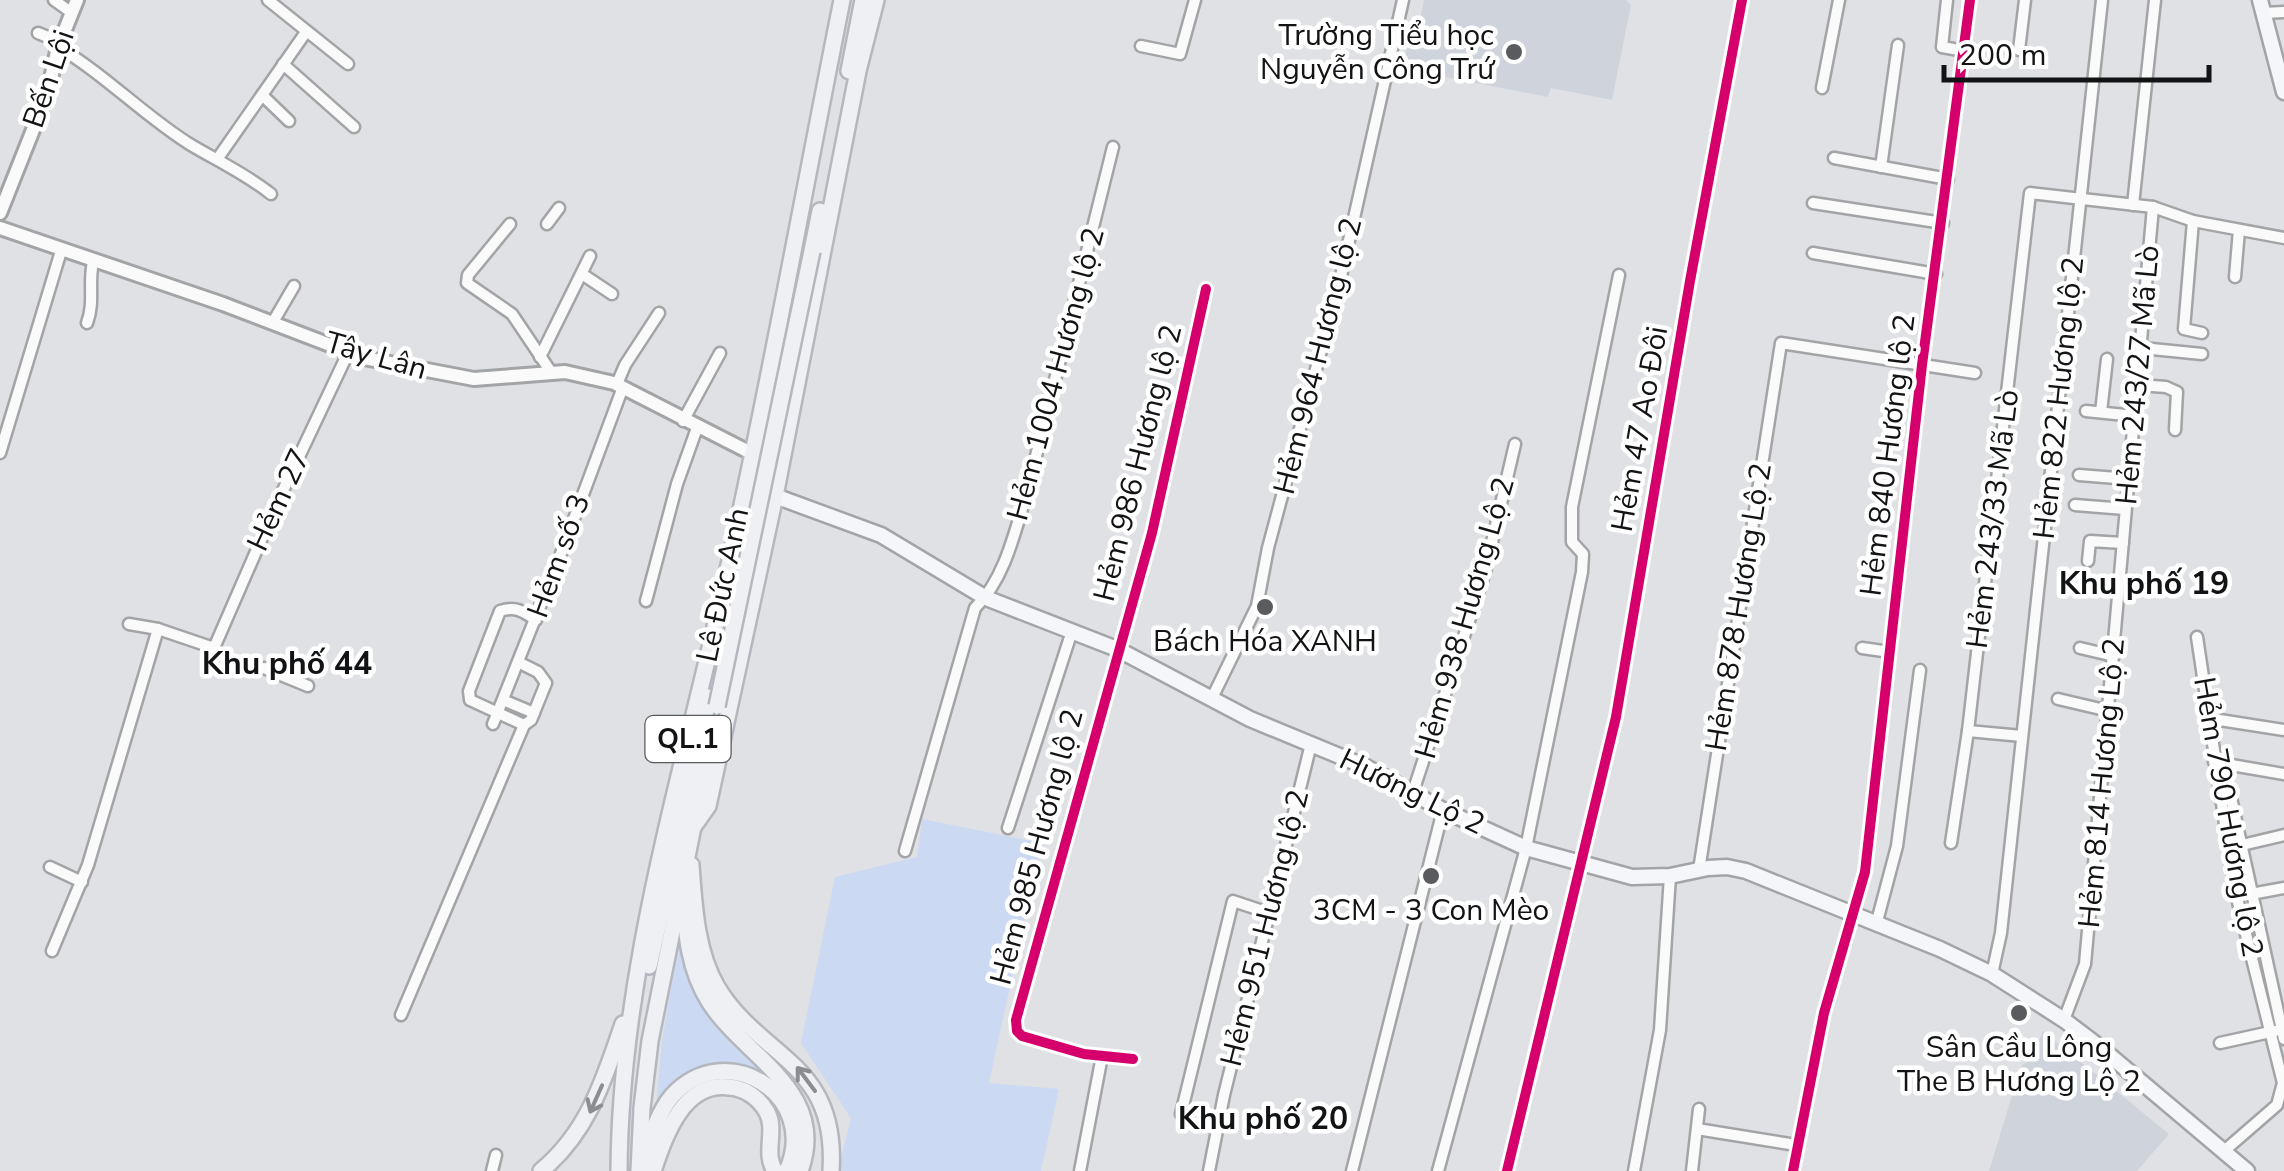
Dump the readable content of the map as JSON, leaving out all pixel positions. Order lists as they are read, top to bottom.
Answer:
{
  "streets": {
    "highway": ["Lê Đức Anh", "QL.1"],
    "main road": ["Hương Lộ 2"],
    "street": [
      "Bến Lội",
      "Tây Lân",
      "Hẻm 964 Hương lộ 2",
      "Hẻm 1004 Hương lộ 2",
      "Hẻm 243/27 Mã Lò",
      "Hẻm 822 Hương lộ 2",
      "Hẻm 47 Ao Đôi",
      "Hẻm 840 Hương lộ 2",
      "Hẻm 986 Hương lộ 2",
      "Hẻm 27",
      "Hẻm 243/33 Mã Lò",
      "Hẻm số 3",
      "Hẻm 878 Hương Lộ 2",
      "Hẻm 938 Hương Lộ 2",
      "Hẻm 814 Hương Lộ 2",
      "Hẻm 790 Hương lộ 2",
      "Hẻm 985 Hương lộ 2",
      "Hẻm 951 Hương lộ 2"
    ]
  },
  "crossings": [
    ["Tây Lân", "Hẻm 27"],
    ["Tây Lân", "Hẻm số 3"],
    ["Tây Lân", "Lê Đức Anh"],
    ["Hẻm 964 Hương lộ 2", "Hương Lộ 2"],
    ["Hẻm 1004 Hương lộ 2", "Hương Lộ 2"],
    ["Hẻm 243/27 Mã Lò", "Hẻm 814 Hương Lộ 2"],
    ["Hẻm 822 Hương lộ 2", "Hẻm 243/33 Mã Lò"],
    ["Hẻm 822 Hương lộ 2", "Hương Lộ 2"],
    ["Hẻm 47 Ao Đôi", "Hương Lộ 2"],
    ["Hẻm 840 Hương lộ 2", "Hẻm 878 Hương Lộ 2"],
    ["Hẻm 840 Hương lộ 2", "Hương Lộ 2"],
    ["Hẻm 986 Hương lộ 2", "Hương Lộ 2"],
    ["Hẻm 986 Hương lộ 2", "Hẻm 985 Hương lộ 2"],
    ["Lê Đức Anh", "Hương Lộ 2"],
    ["Hẻm 878 Hương Lộ 2", "Hương Lộ 2"],
    ["Hẻm 938 Hương Lộ 2", "Hương Lộ 2"],
    ["Hẻm 814 Hương Lộ 2", "Hương Lộ 2"],
    ["Hương Lộ 2", "Hẻm 985 Hương lộ 2"],
    ["Hương Lộ 2", "Hẻm 951 Hương lộ 2"]
  ],
  "districts": ["Khu phố 19", "Khu phố 44", "Khu phố 20"],
  "places": [
    "Trường Tiểu học Nguyễn Công Trứ",
    "Bách Hóa XANH",
    "3CM - 3 Con Mèo",
    "Sân Cầu Lông The B Hương Lộ 2"
  ],
  "scale_bar": "200 m"
}
